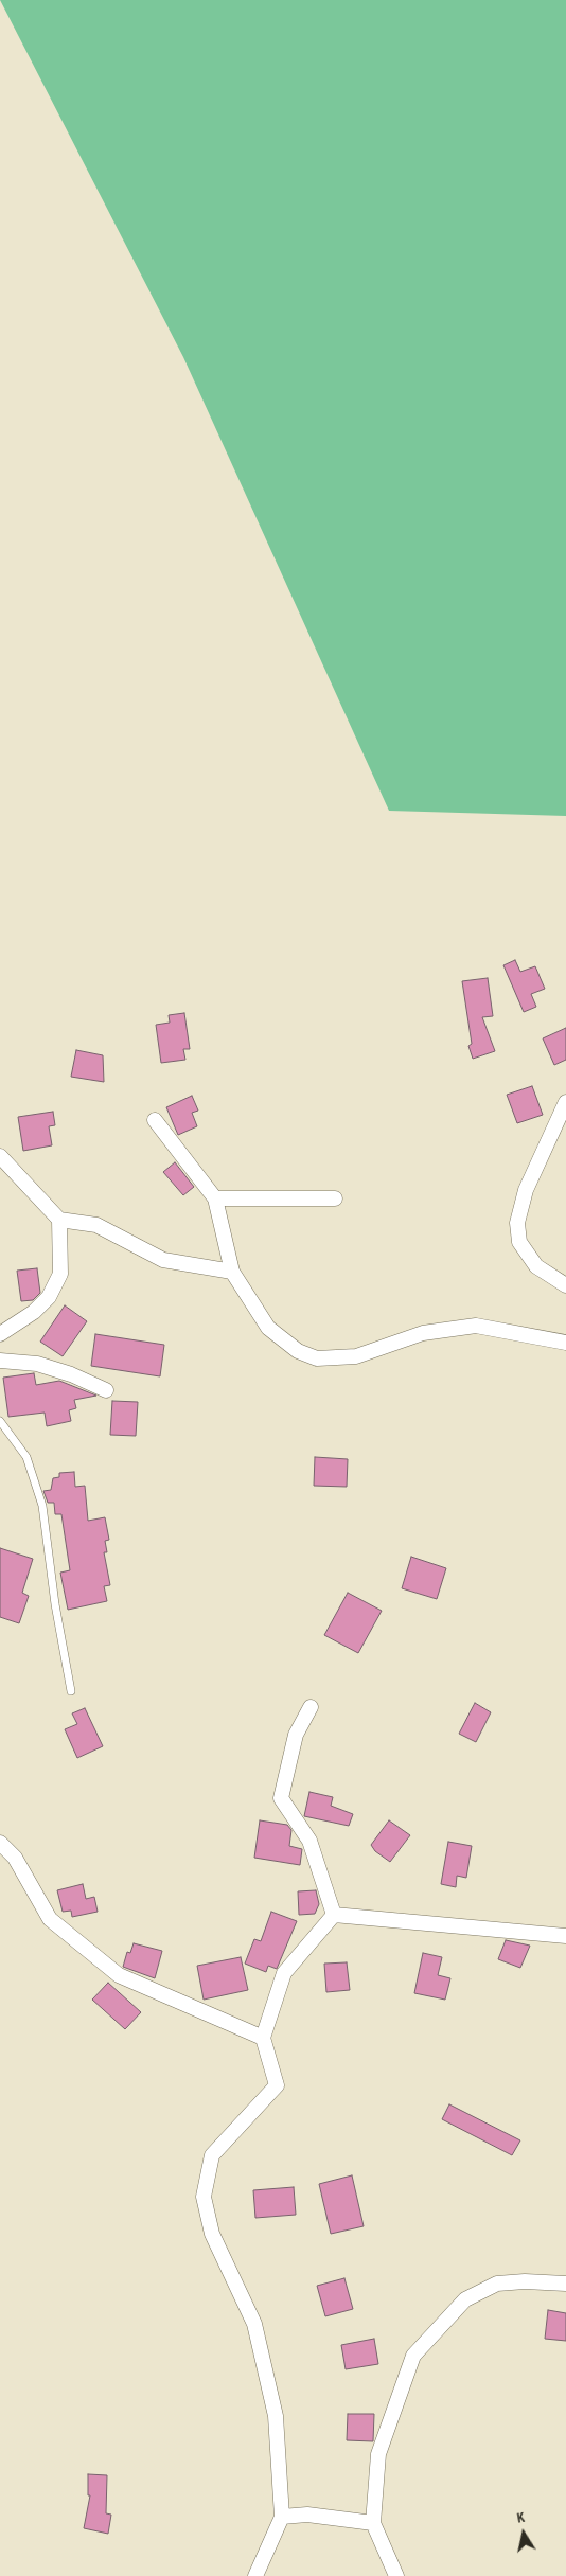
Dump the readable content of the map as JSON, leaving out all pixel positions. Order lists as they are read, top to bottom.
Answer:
{
  "north": "top"
}
